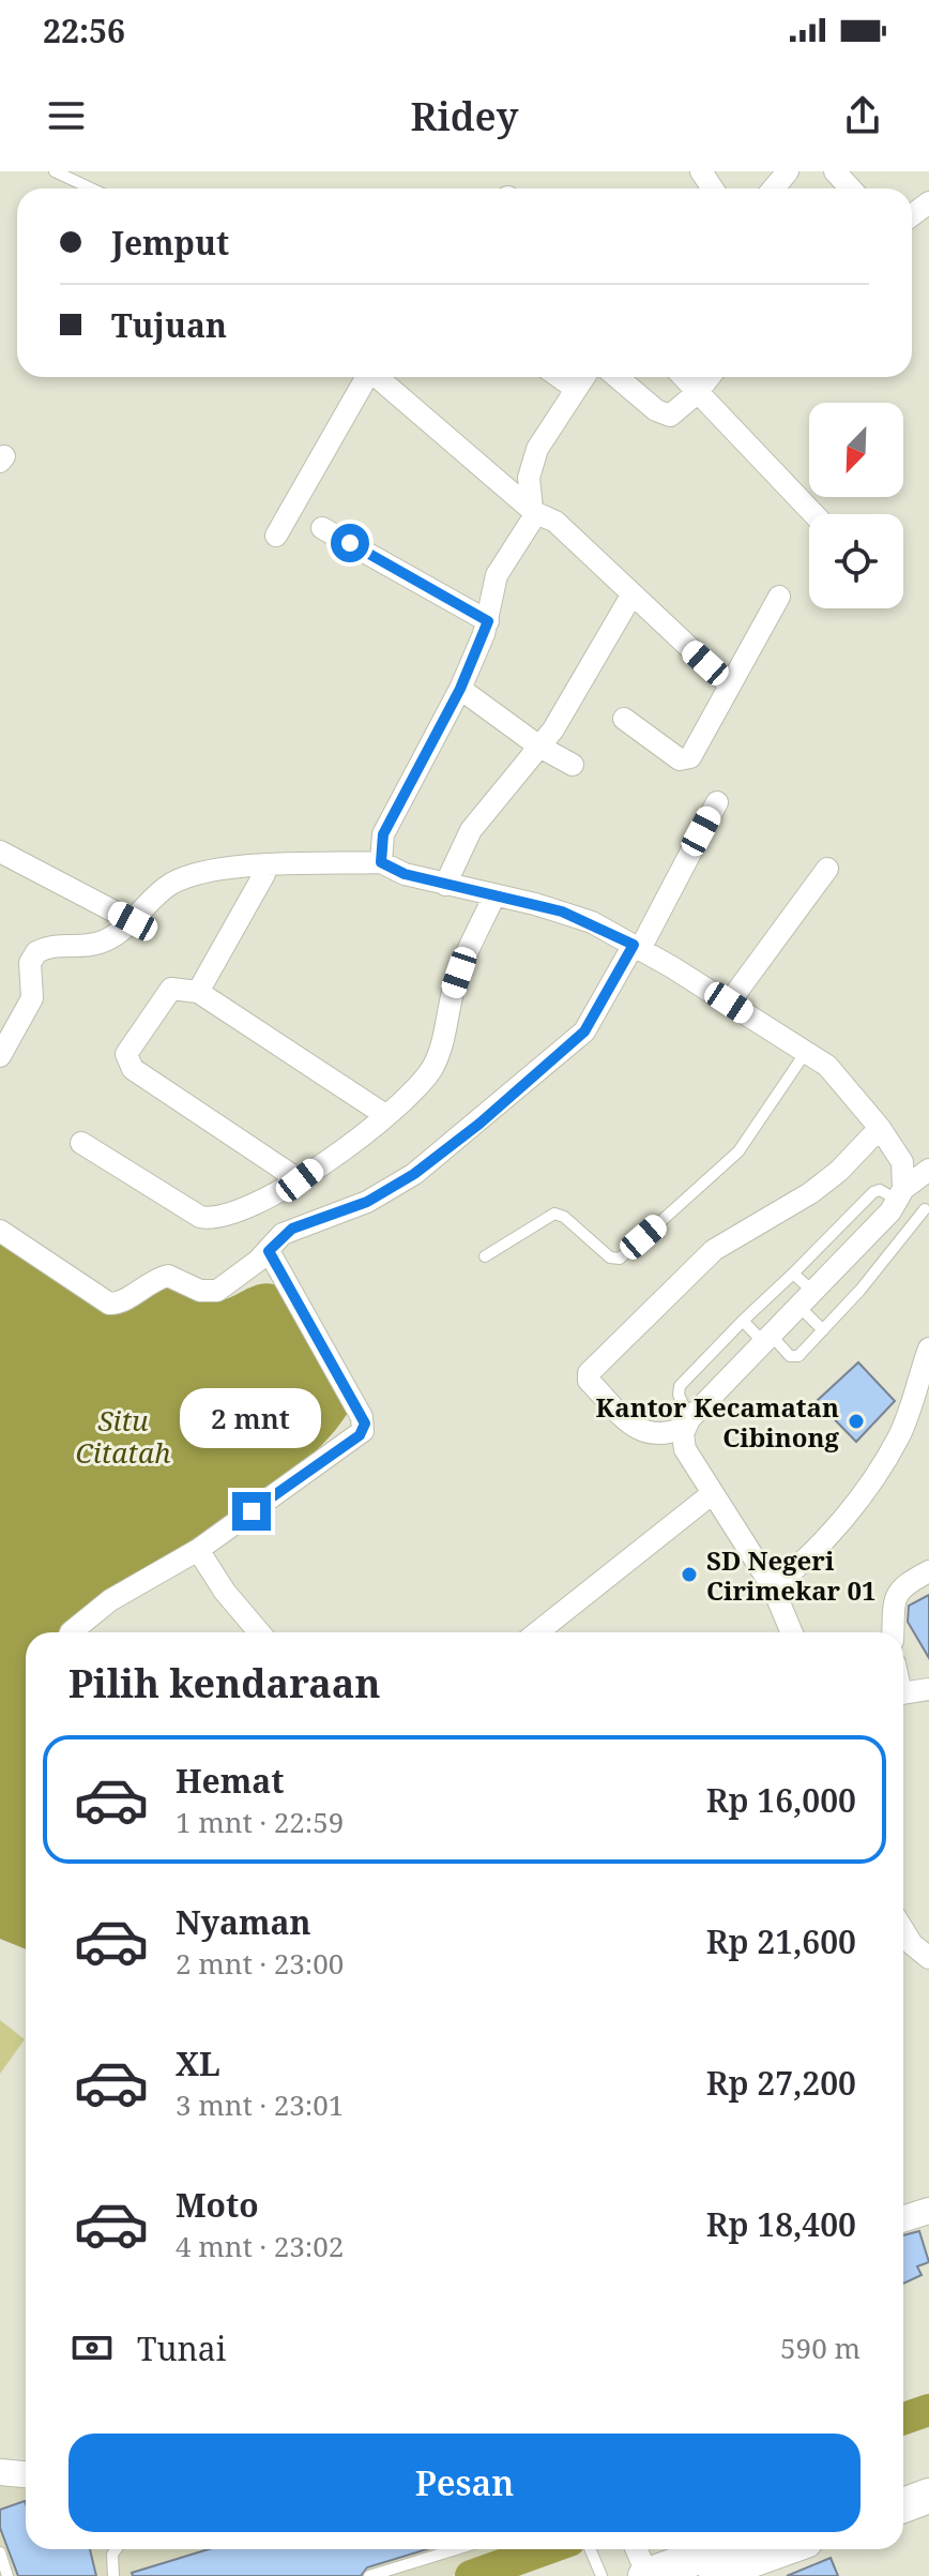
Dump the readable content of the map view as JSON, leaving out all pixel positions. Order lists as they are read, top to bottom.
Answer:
{
  "water": ["Situ Citatah"],
  "places": ["Kantor Kecamatan Cibinong", "SD Negeri Cirimekar 01"],
  "north": "bottom left",
  "page": {
    "status": "22:56",
    "header": "Ridey",
    "banner": ["Jemput", "Tujuan"],
    "bubble": "2 mnt",
    "heading": "Pilih kendaraan",
    "list": [
      {
        "name": "Hemat",
        "note": "1 mnt · 22:59",
        "value": "Rp 16,000"
      },
      {
        "name": "Nyaman",
        "note": "2 mnt · 23:00",
        "value": "Rp 21,600"
      },
      {
        "name": "XL",
        "note": "3 mnt · 23:01",
        "value": "Rp 27,200"
      },
      {
        "name": "Moto",
        "note": "4 mnt · 23:02",
        "value": "Rp 18,400"
      }
    ],
    "pay": ["Tunai", "590 m"],
    "buttons": "Pesan"
  }
}
